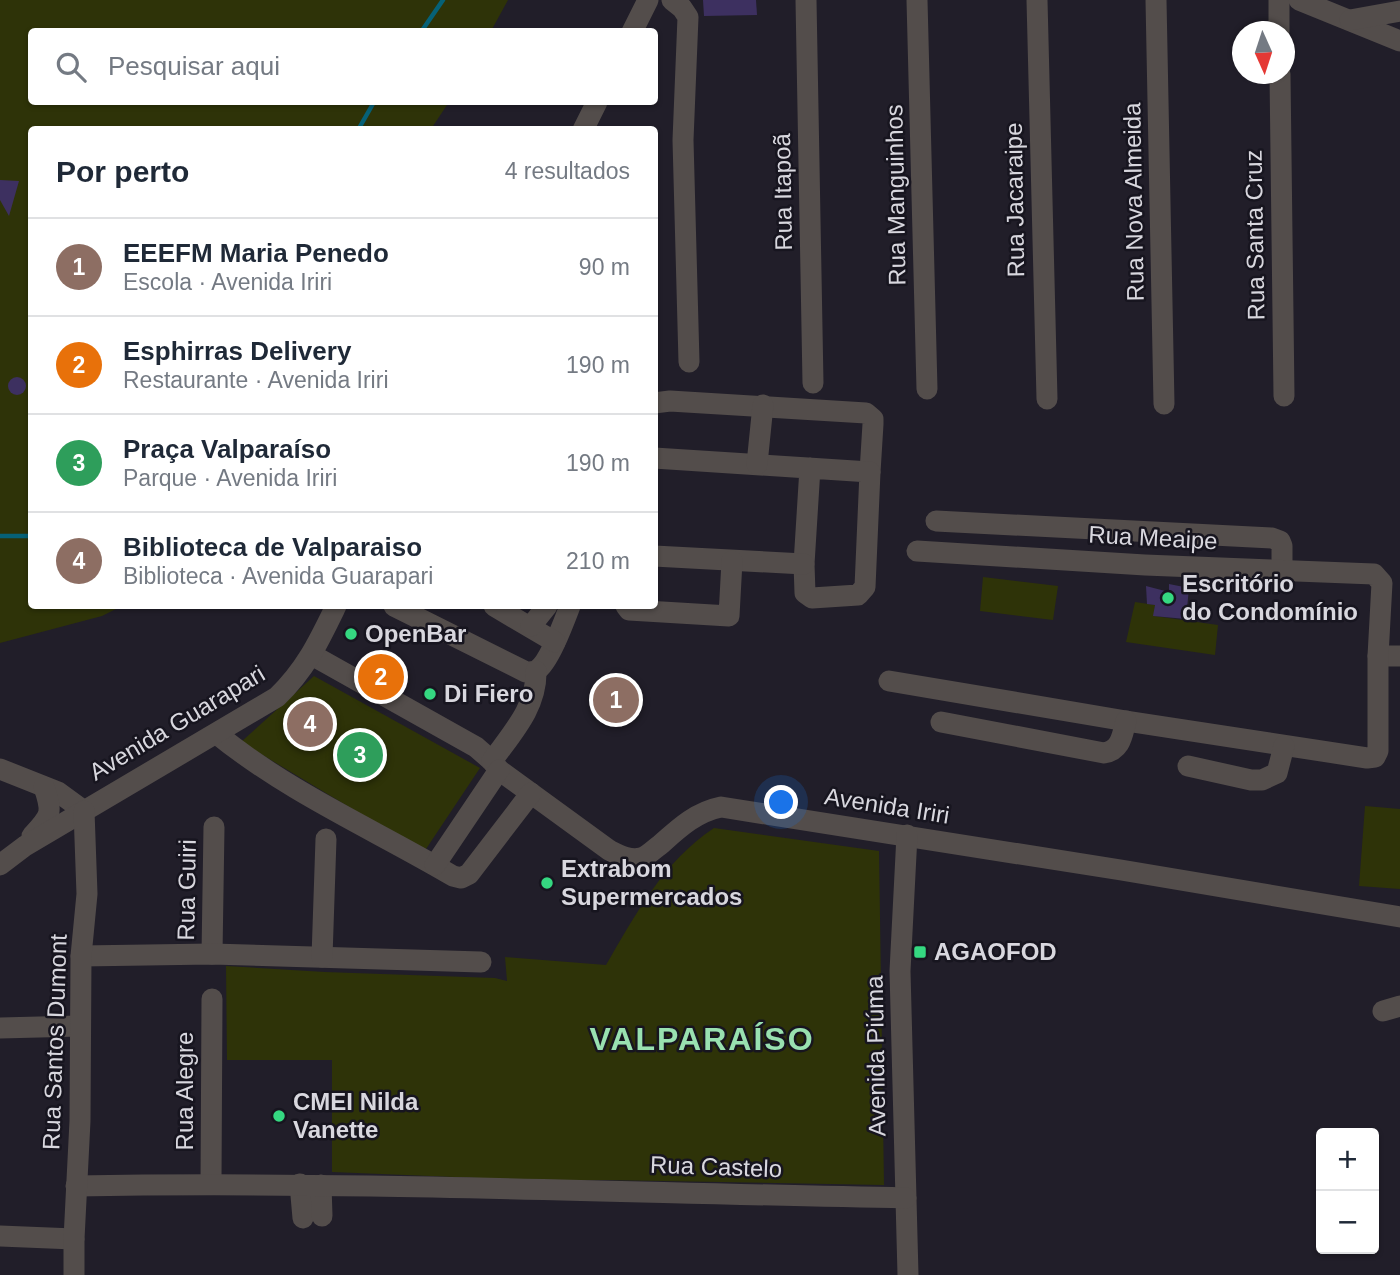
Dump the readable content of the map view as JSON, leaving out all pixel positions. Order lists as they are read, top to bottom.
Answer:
{
  "streets": {
    "street": [
      "Rua Itapoã",
      "Rua Manguinhos",
      "Rua Jacaraipe",
      "Rua Nova Almeida",
      "Rua Santa Cruz",
      "Rua Meaipe",
      "Avenida Guarapari",
      "Avenida Iriri",
      "Rua Guiri",
      "Rua Santos Dumont",
      "Avenida Piúma",
      "Rua Alegre",
      "Rua Castelo"
    ]
  },
  "crossings": [
    ["Avenida Guarapari", "Avenida Iriri"],
    ["Avenida Guarapari", "Rua Santos Dumont"],
    ["Avenida Iriri", "Avenida Piúma"],
    ["Rua Santos Dumont", "Rua Alegre"],
    ["Avenida Piúma", "Rua Castelo"],
    ["Rua Alegre", "Rua Castelo"]
  ],
  "districts": ["VALPARAÍSO"],
  "places": {
    "other": [
      "Escritório do Condomínio",
      "OpenBar",
      "Di Fiero",
      "Extrabom Supermercados",
      "CMEI Nilda Vanette"
    ],
    "transit": ["AGAOFOD"]
  },
  "north": "bottom",
  "page": {
    "search": "Pesquisar aqui",
    "heading": ["Por perto", "4 resultados"],
    "list": [
      {
        "mark": "1",
        "name": "EEEFM Maria Penedo",
        "note": "Escola · Avenida Iriri",
        "value": "90 m"
      },
      {
        "mark": "2",
        "name": "Esphirras Delivery",
        "note": "Restaurante · Avenida Iriri",
        "value": "190 m"
      },
      {
        "mark": "3",
        "name": "Praça Valparaíso",
        "note": "Parque · Avenida Iriri",
        "value": "190 m"
      },
      {
        "mark": "4",
        "name": "Biblioteca de Valparaiso",
        "note": "Biblioteca · Avenida Guarapari",
        "value": "210 m"
      }
    ],
    "pins": [
      "2",
      "1",
      "4",
      "3"
    ],
    "map_buttons": ["+", "−"]
  }
}
